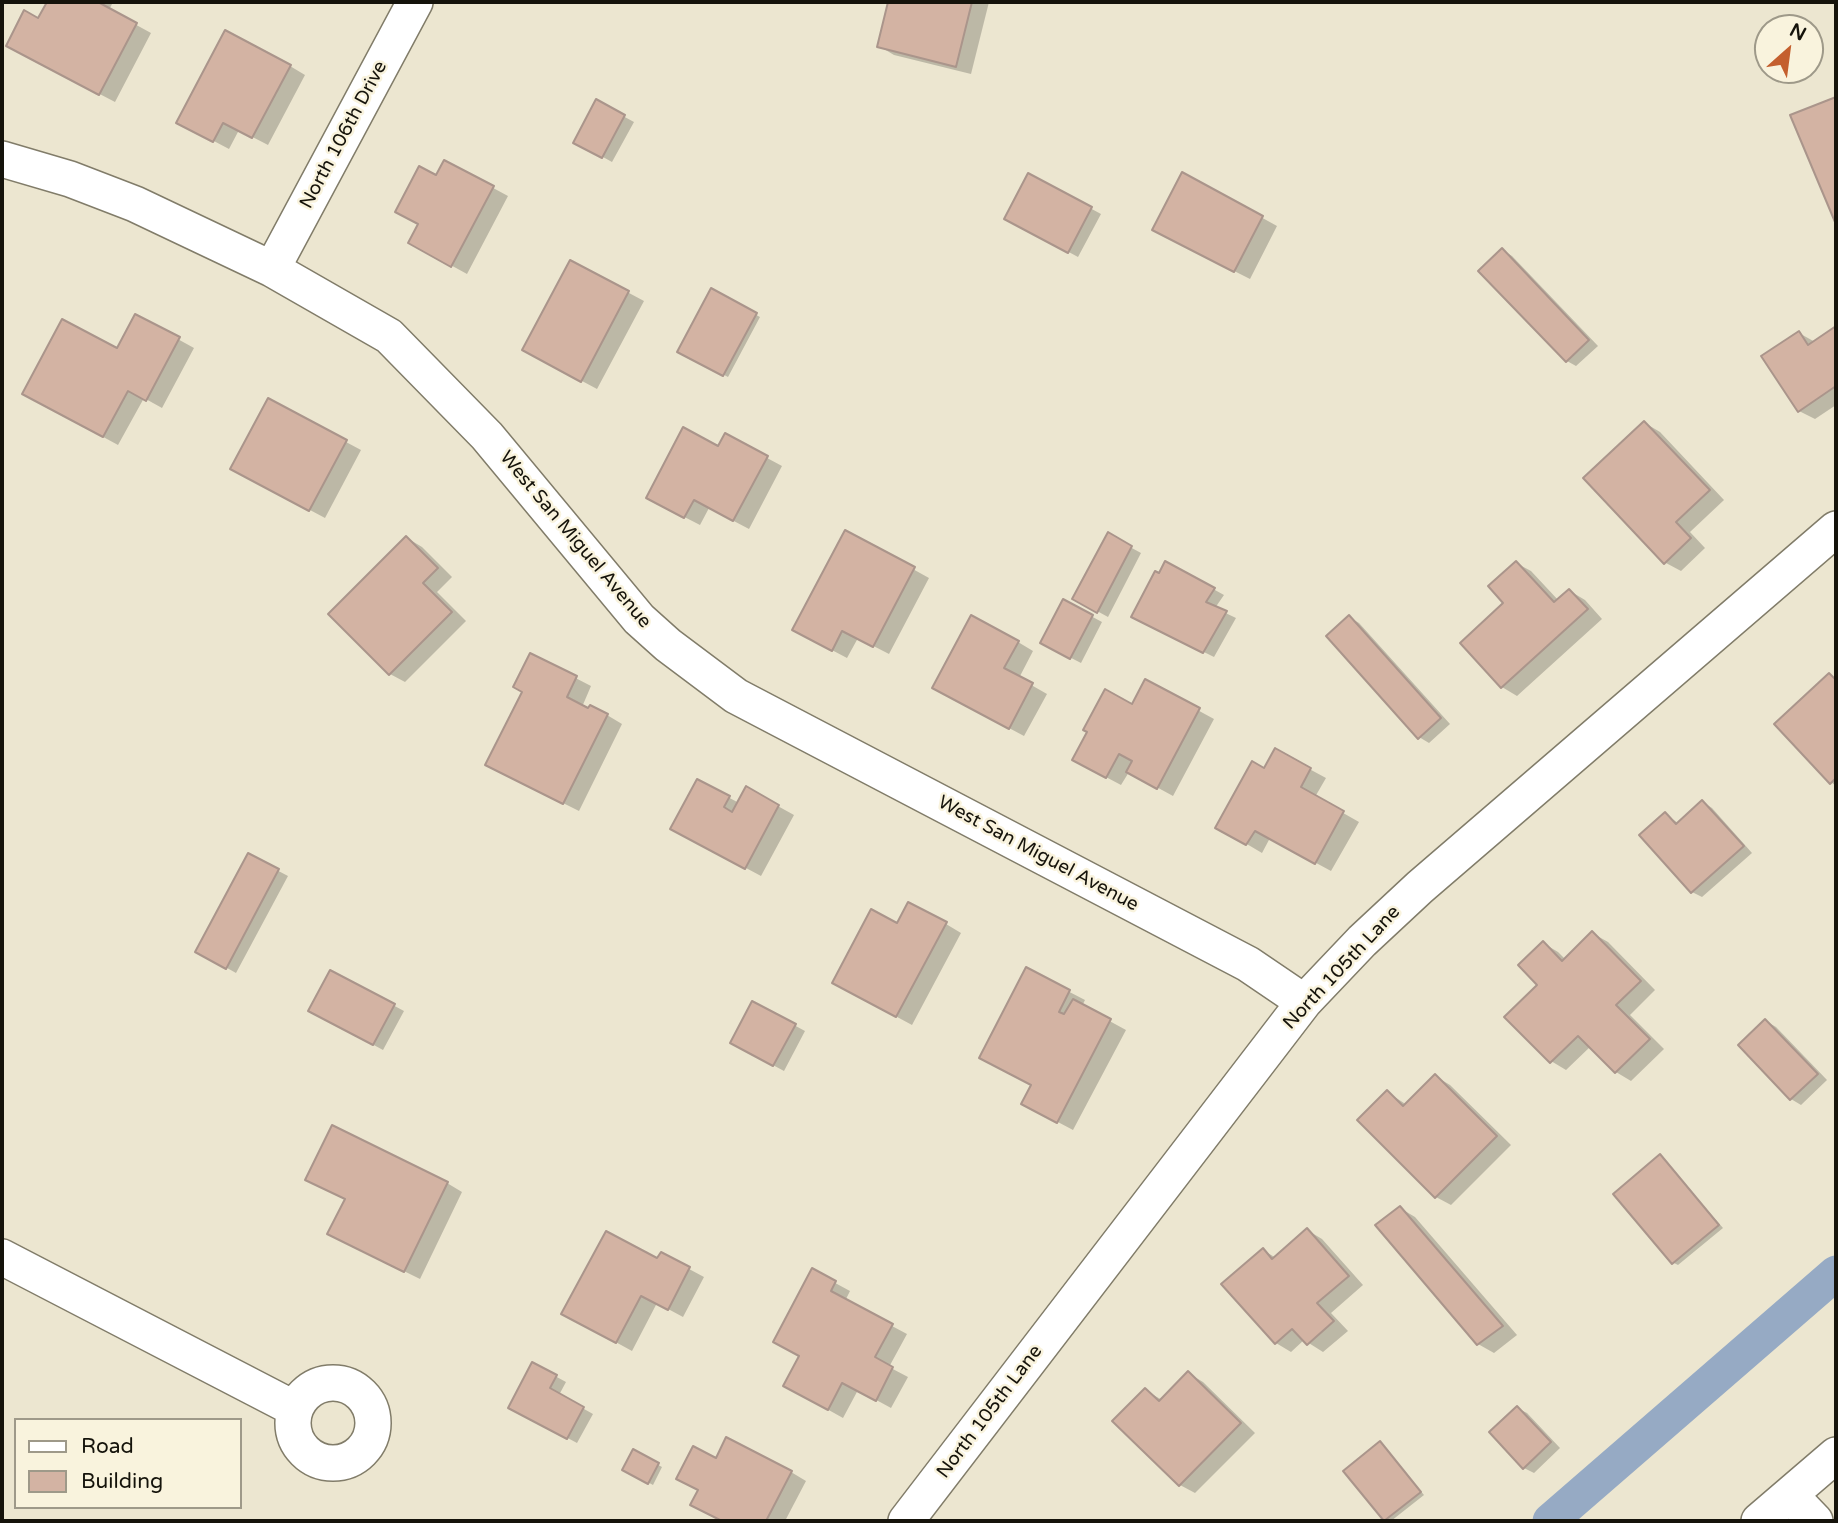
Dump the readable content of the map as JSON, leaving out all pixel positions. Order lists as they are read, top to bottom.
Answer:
{
  "streets": {
    "street": ["North 106th Drive", "West San Miguel Avenue", "North 105th Lane"]
  },
  "crossings": [
    ["North 106th Drive", "West San Miguel Avenue"],
    ["West San Miguel Avenue", "North 105th Lane"]
  ],
  "legend": ["Road", "Building"],
  "north": "top right"
}
